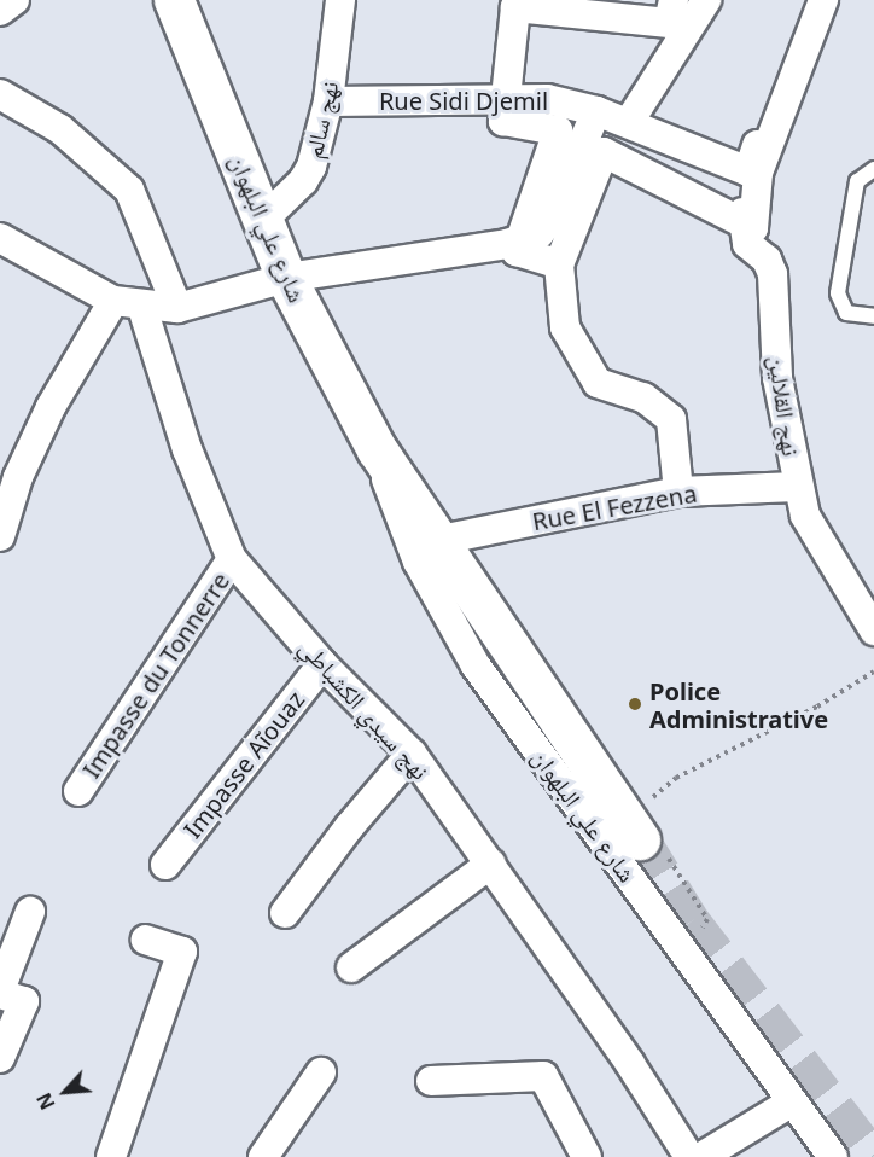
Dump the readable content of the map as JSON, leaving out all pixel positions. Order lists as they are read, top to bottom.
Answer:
{
  "streets": {
    "main road": ["شارع علي البلهوان"],
    "street": [
      "Rue Sidi Djemil",
      "نهج سالم",
      "نهج القلالين",
      "Rue El Fezzena",
      "Impasse du Tonnerre",
      "نهج سيدي الكشباطي",
      "Impasse Aĩouaz"
    ]
  },
  "crossings": [
    ["Rue Sidi Djemil", "نهج سالم"],
    ["نهج سالم", "شارع علي البلهوان"],
    ["شارع علي البلهوان", "Rue El Fezzena"],
    ["نهج القلالين", "Rue El Fezzena"],
    ["Impasse du Tonnerre", "نهج سيدي الكشباطي"],
    ["نهج سيدي الكشباطي", "Impasse Aĩouaz"]
  ],
  "places": ["Police Administrative"],
  "north": "bottom left"
}
